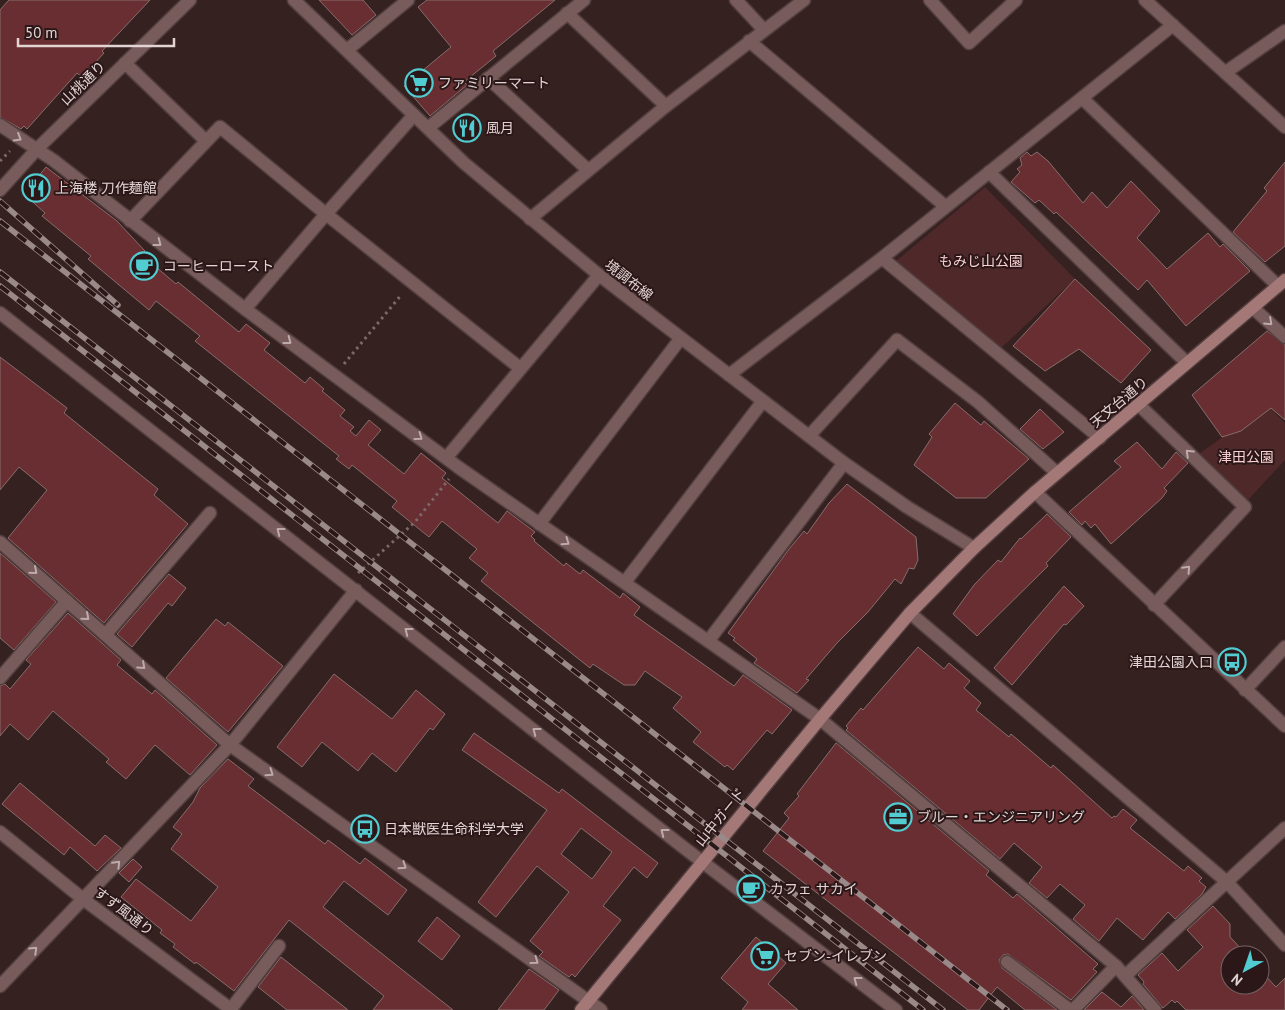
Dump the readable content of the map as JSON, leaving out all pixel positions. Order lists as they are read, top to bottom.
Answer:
{
  "streets": {
    "main road": ["天文台通り", "山中ガード"],
    "street": ["山桃通り", "境調布線", "すず風通り"]
  },
  "crossings": [
    ["境調布線", "天文台通り"],
    ["天文台通り", "山中ガード"]
  ],
  "parks": ["もみじ山公園", "津田公園"],
  "places": {
    "supermarket": ["ファミリーマート", "セブン-イレブン"],
    "restaurant": ["風月", "上海楼 刀作麺館"],
    "cafe": ["コーヒーロースト", "カフェ サカイ"],
    "bus stop": ["津田公園入口", "日本獣医生命科学大学"],
    "office": ["ブルー・エンジニアリング"]
  },
  "scale_bar": "50 m",
  "north": "bottom left"
}
